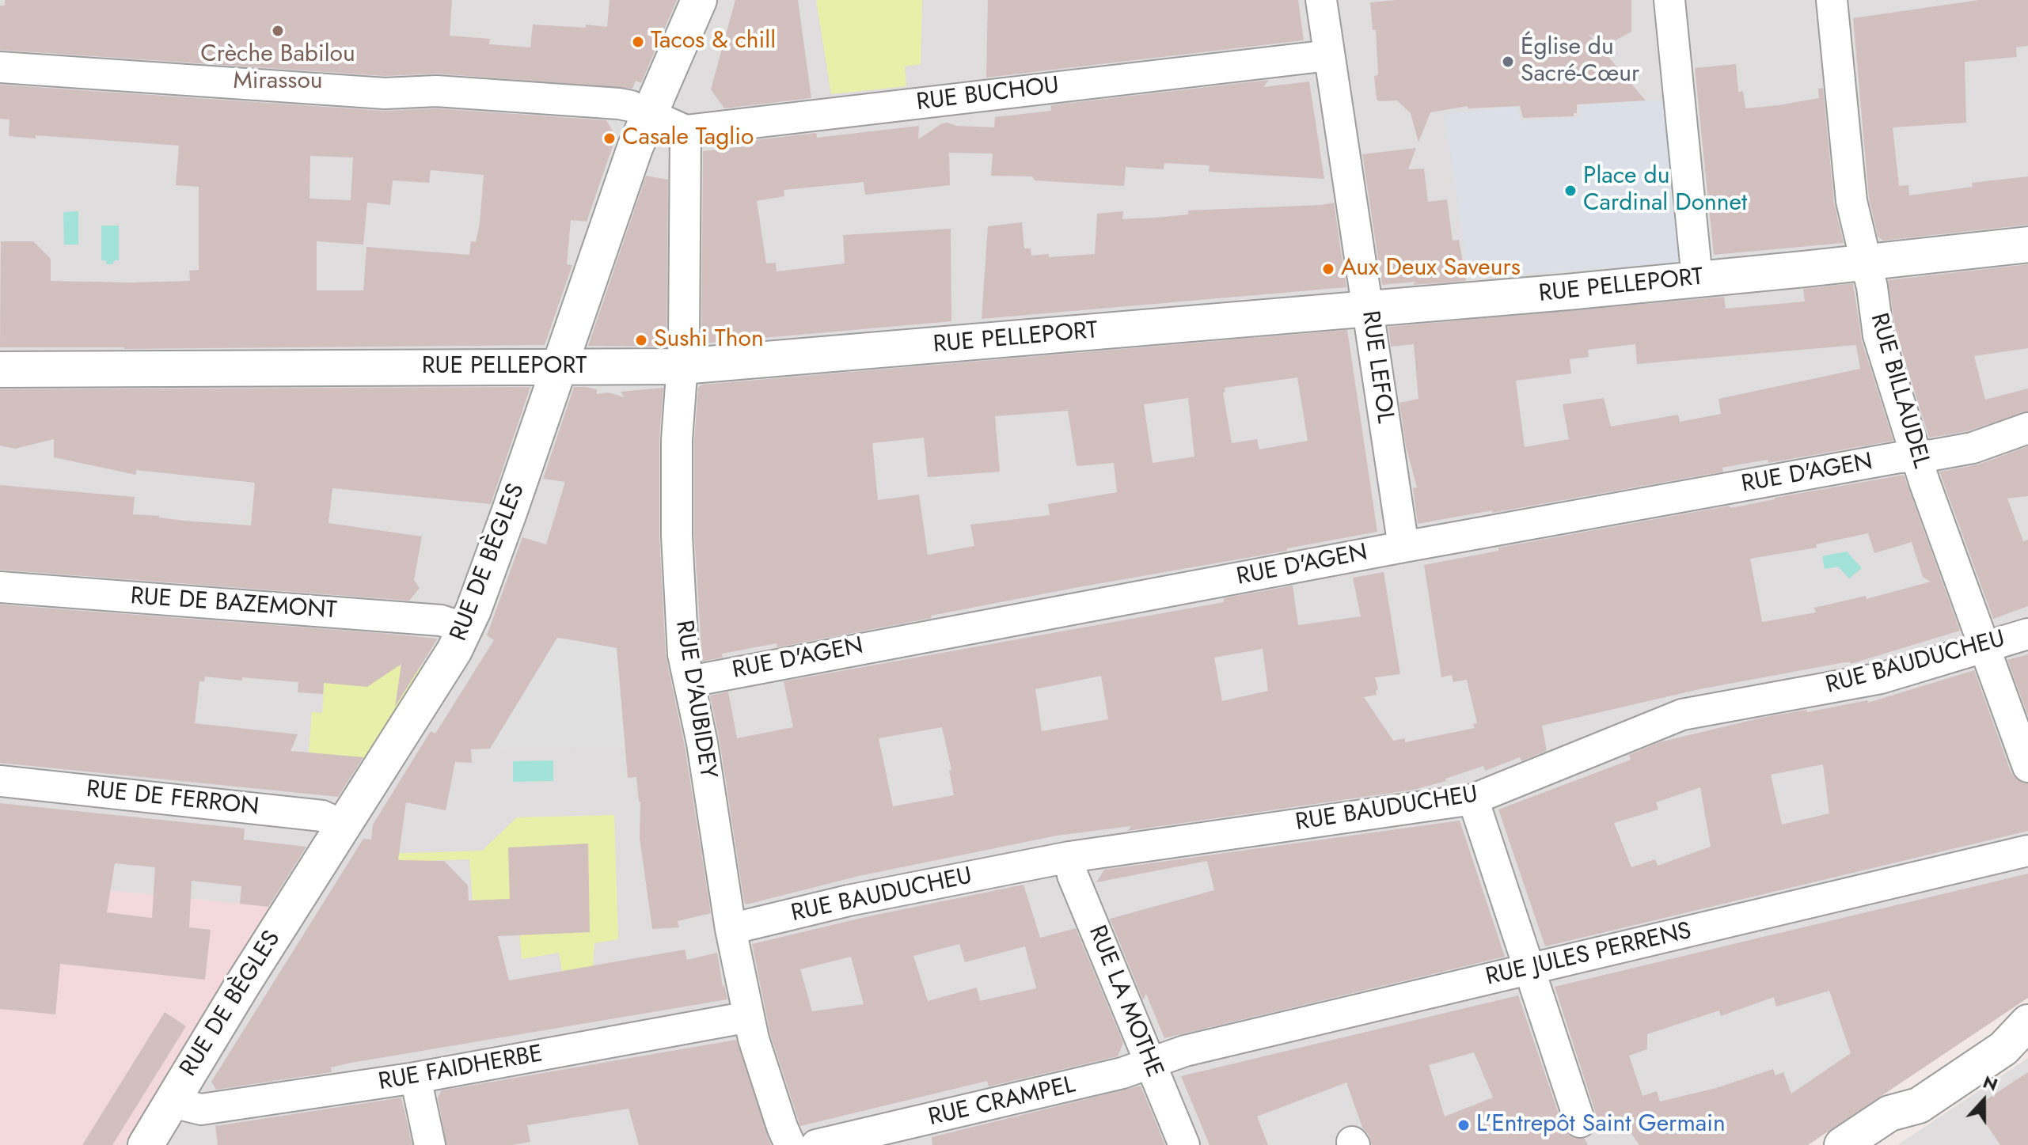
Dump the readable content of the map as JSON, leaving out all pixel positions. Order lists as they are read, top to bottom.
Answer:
{
  "streets": {
    "street": [
      "RUE BUCHOU",
      "RUE PELLEPORT",
      "RUE LEFOL",
      "RUE BILLAUDEL",
      "RUE D'AGEN",
      "RUE DE BÈGLES",
      "RUE DE BAZEMONT",
      "RUE BAUDUCHEU",
      "RUE D'AUBIDEY",
      "RUE DE FERRON",
      "RUE JULES PERRENS",
      "RUE LA MOTHE",
      "RUE FAIDHERBE",
      "RUE CRAMPEL"
    ]
  },
  "crossings": [
    ["RUE BUCHOU", "RUE LEFOL"],
    ["RUE BUCHOU", "RUE D'AUBIDEY"],
    ["RUE PELLEPORT", "RUE LEFOL"],
    ["RUE PELLEPORT", "RUE BILLAUDEL"],
    ["RUE PELLEPORT", "RUE DE BÈGLES"],
    ["RUE PELLEPORT", "RUE D'AUBIDEY"],
    ["RUE LEFOL", "RUE D'AGEN"],
    ["RUE BILLAUDEL", "RUE D'AGEN"],
    ["RUE BILLAUDEL", "RUE BAUDUCHEU"],
    ["RUE D'AGEN", "RUE D'AUBIDEY"],
    ["RUE DE BÈGLES", "RUE DE BAZEMONT"],
    ["RUE DE BÈGLES", "RUE DE FERRON"],
    ["RUE DE BÈGLES", "RUE FAIDHERBE"],
    ["RUE BAUDUCHEU", "RUE D'AUBIDEY"],
    ["RUE BAUDUCHEU", "RUE LA MOTHE"],
    ["RUE D'AUBIDEY", "RUE FAIDHERBE"],
    ["RUE JULES PERRENS", "RUE LA MOTHE"],
    ["RUE JULES PERRENS", "RUE CRAMPEL"],
    ["RUE LA MOTHE", "RUE CRAMPEL"]
  ],
  "places": [
    "Crèche Babilou Mirassou",
    "Tacos & chill",
    "Église du Sacré-Cœur",
    "Casale Taglio",
    "Place du Cardinal Donnet",
    "Aux Deux Saveurs",
    "Sushi Thon",
    "L'Entrepôt Saint Germain"
  ],
  "north": "top"
}
